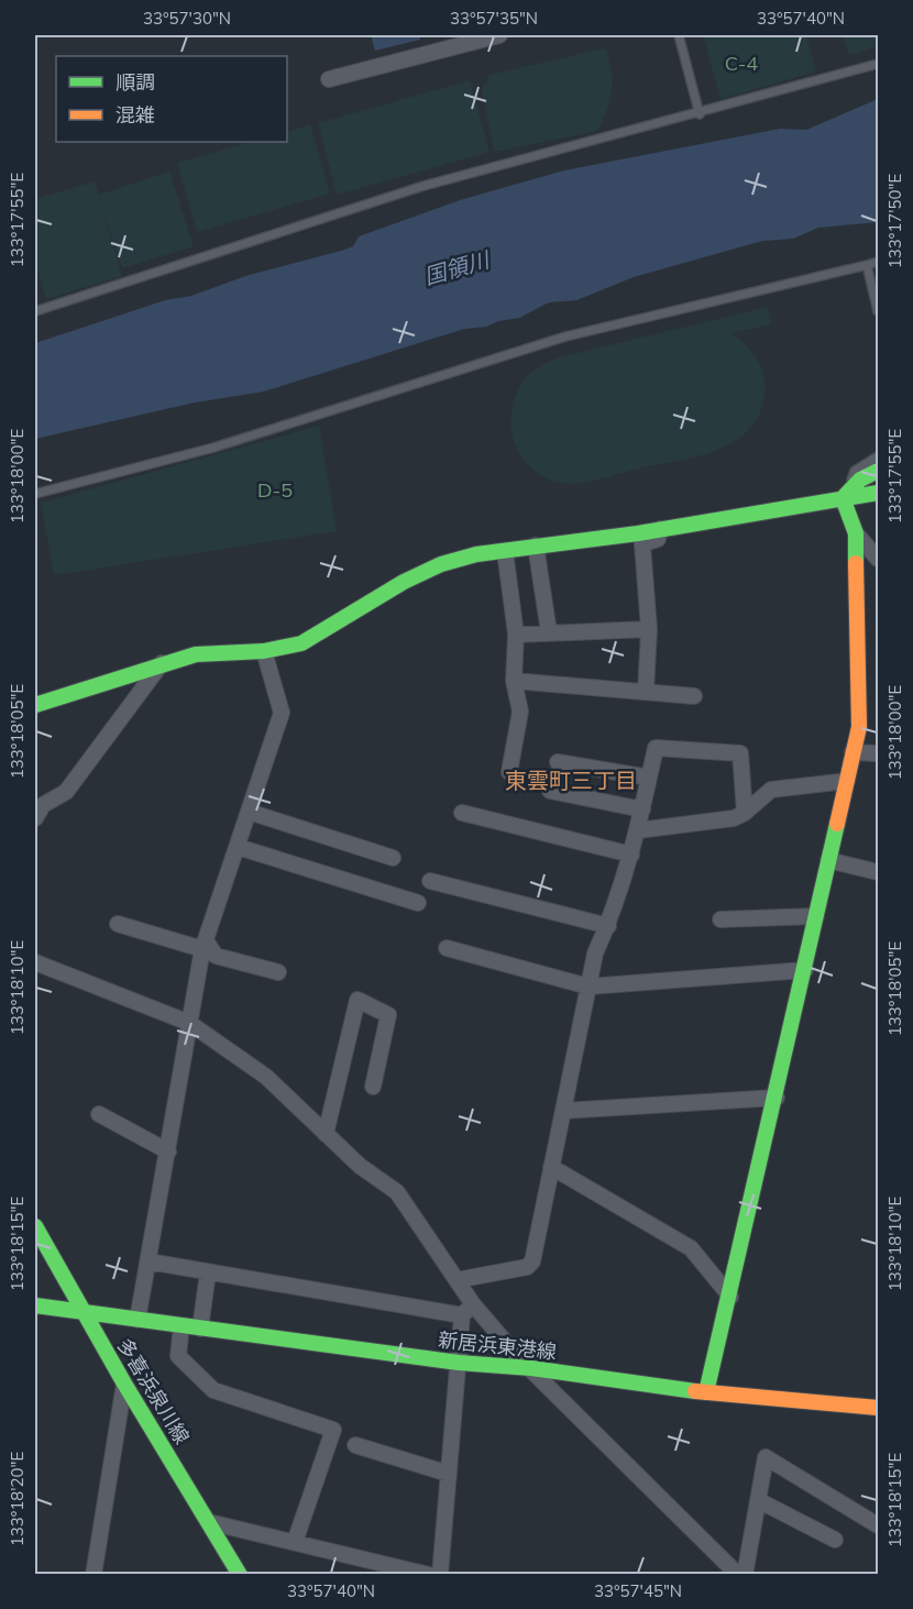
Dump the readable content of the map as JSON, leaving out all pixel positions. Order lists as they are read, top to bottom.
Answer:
{
  "streets": {
    "street": ["新居浜東港線", "多喜浜泉川線"]
  },
  "crossings": [
    ["新居浜東港線", "多喜浜泉川線"]
  ],
  "districts": ["東雲町三丁目"],
  "water": ["国領川"],
  "parks": ["C-4", "D-5"],
  "legend": ["順調", "混雑"],
  "coordinates": [
    "33°57'30\"N",
    "33°57'35\"N",
    "33°57'40\"N",
    "133°17'55\"E",
    "133°17'50\"E",
    "133°18'00\"E",
    "133°18'05\"E",
    "133°18'10\"E",
    "133°18'15\"E",
    "133°18'20\"E",
    "33°57'45\"N"
  ]
}
